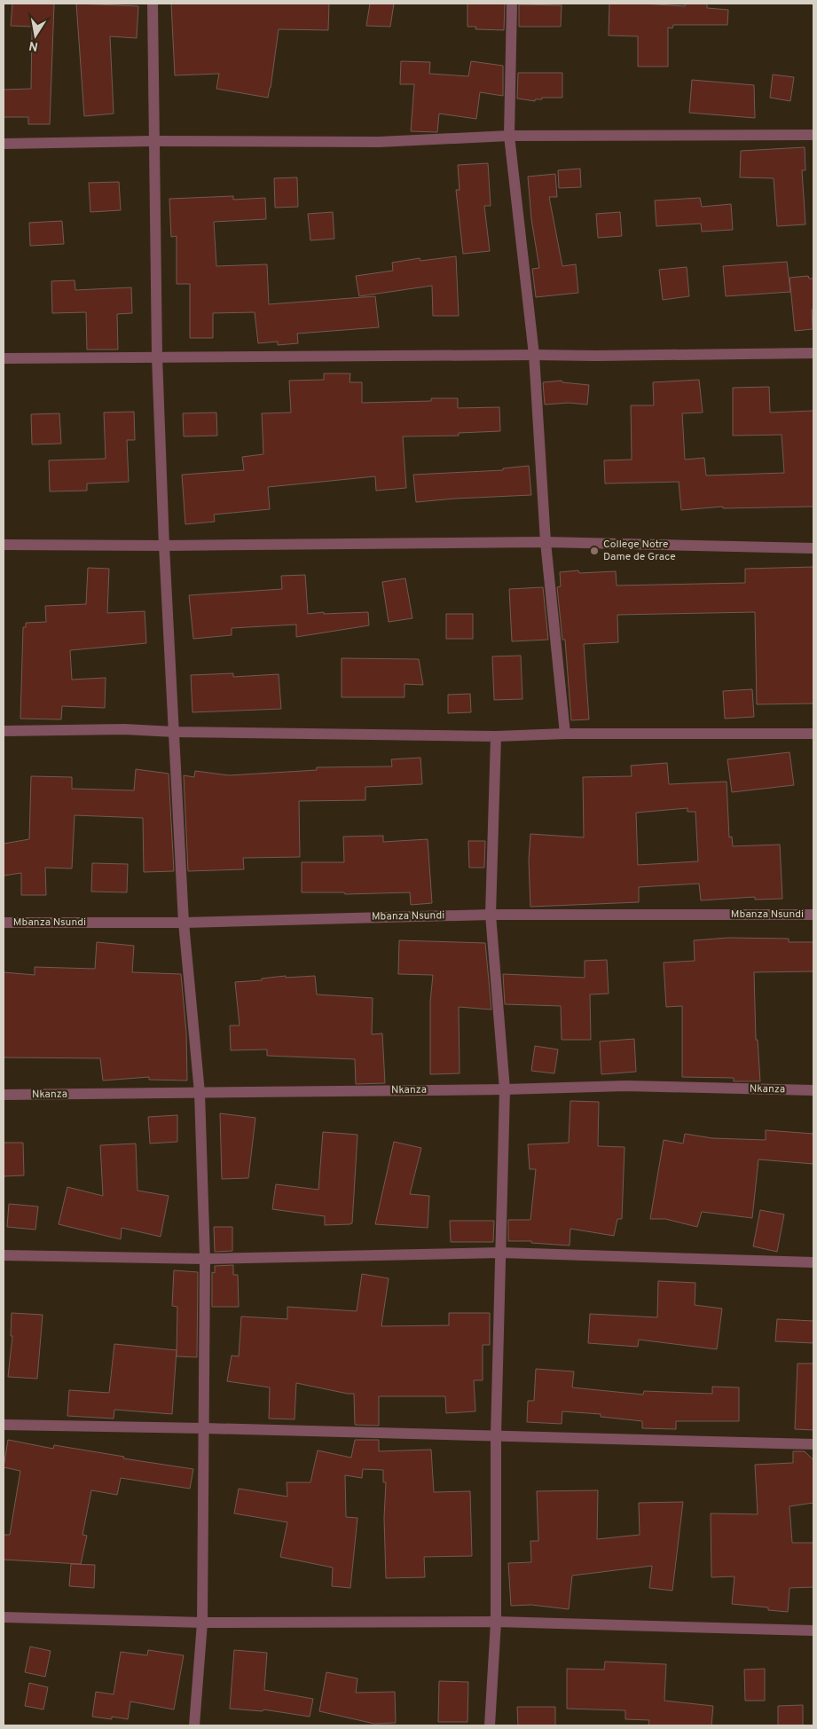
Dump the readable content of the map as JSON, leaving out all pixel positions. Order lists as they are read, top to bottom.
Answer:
{
  "streets": {
    "street": ["Mbanza Nsundi", "Nkanza"]
  },
  "places": ["College Notre Dame de Grace"],
  "north": "bottom"
}
